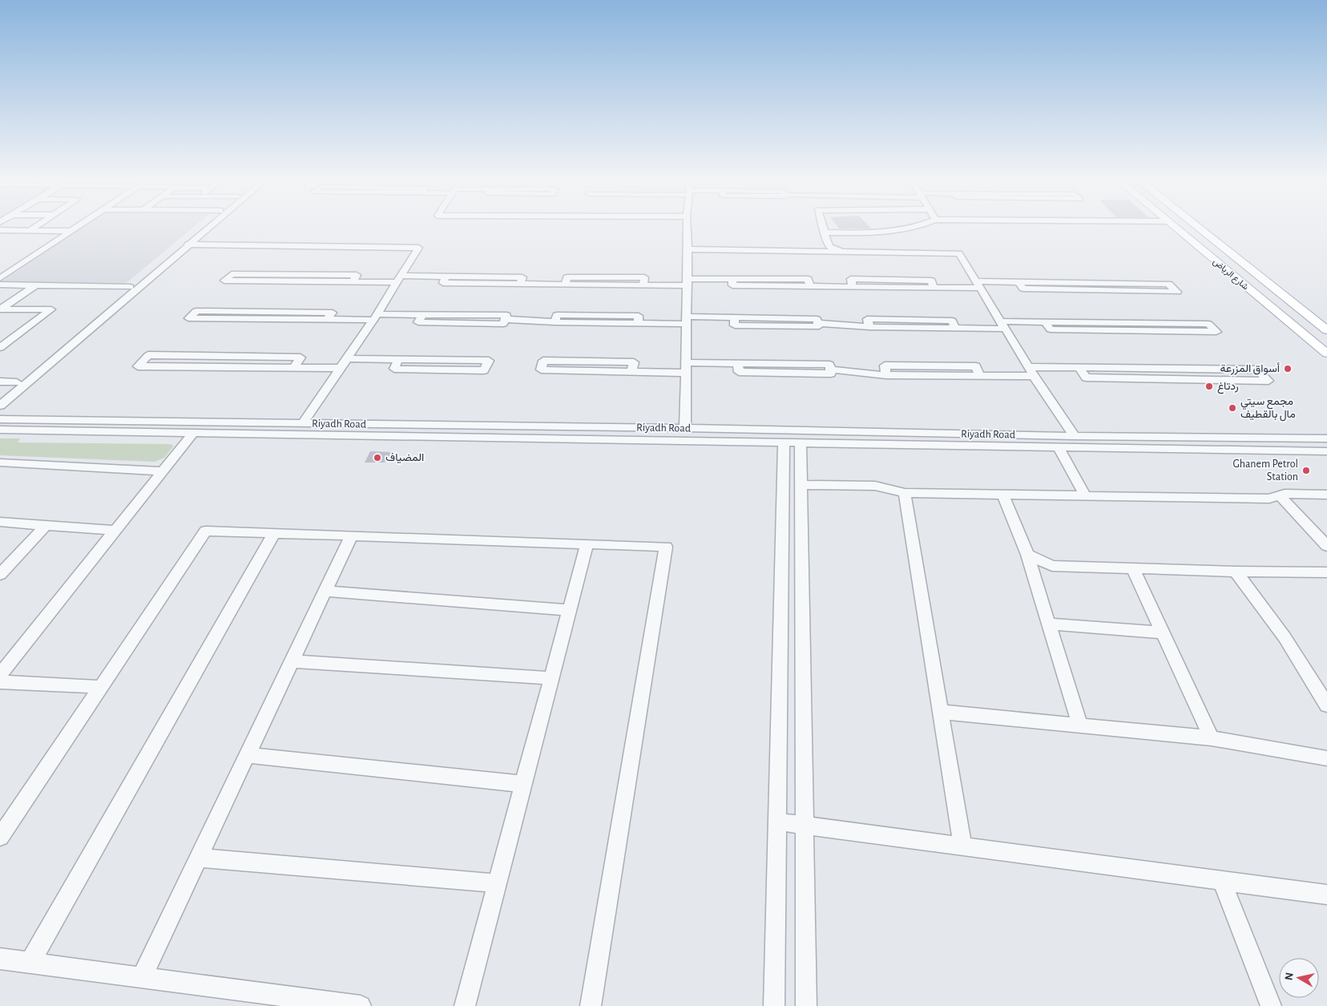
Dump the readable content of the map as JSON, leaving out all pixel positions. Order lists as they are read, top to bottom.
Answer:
{
  "streets": {
    "main road": ["شارع الرياض"],
    "street": ["Riyadh Road"]
  },
  "places": [
    "أسواق المزرعة",
    "ردتاغ",
    "مجمع سيتي مال بالقطيف",
    "المضياف",
    "Ghanem Petrol Station"
  ],
  "north": "left"
}
